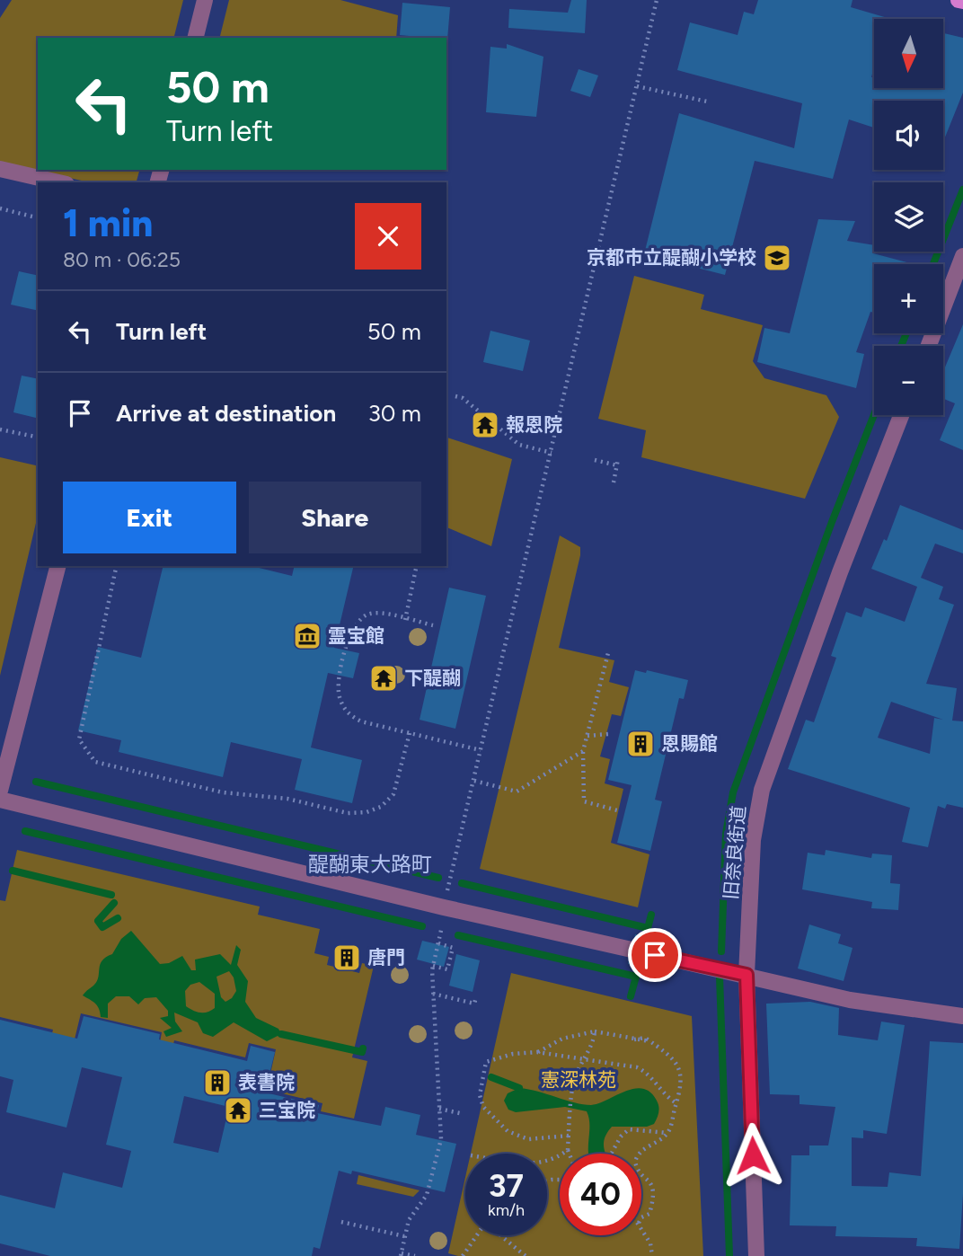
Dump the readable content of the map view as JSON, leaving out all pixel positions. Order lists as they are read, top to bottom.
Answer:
{
  "streets": {
    "street": ["旧奈良街道"]
  },
  "districts": ["醍醐東大路町"],
  "parks": ["憲深林苑"],
  "places": {
    "school or university": ["京都市立醍醐小学校"],
    "temple": ["報恩院", "下醍醐", "三宝院"],
    "museum": ["霊宝館"],
    "building": ["恩賜館", "唐門", "表書院"]
  },
  "north": "bottom",
  "page": {
    "map_buttons": ["+", "−"],
    "turn": ["50 m", "Turn left"],
    "heading": ["1 min", "80 m · 06:25"],
    "list": [
      {
        "name": "Turn left",
        "value": "50 m"
      },
      {
        "name": "Arrive at destination",
        "value": "30 m"
      }
    ],
    "buttons": ["Exit", "Share"],
    "speed": "37 km/h",
    "limit": "40"
  }
}
